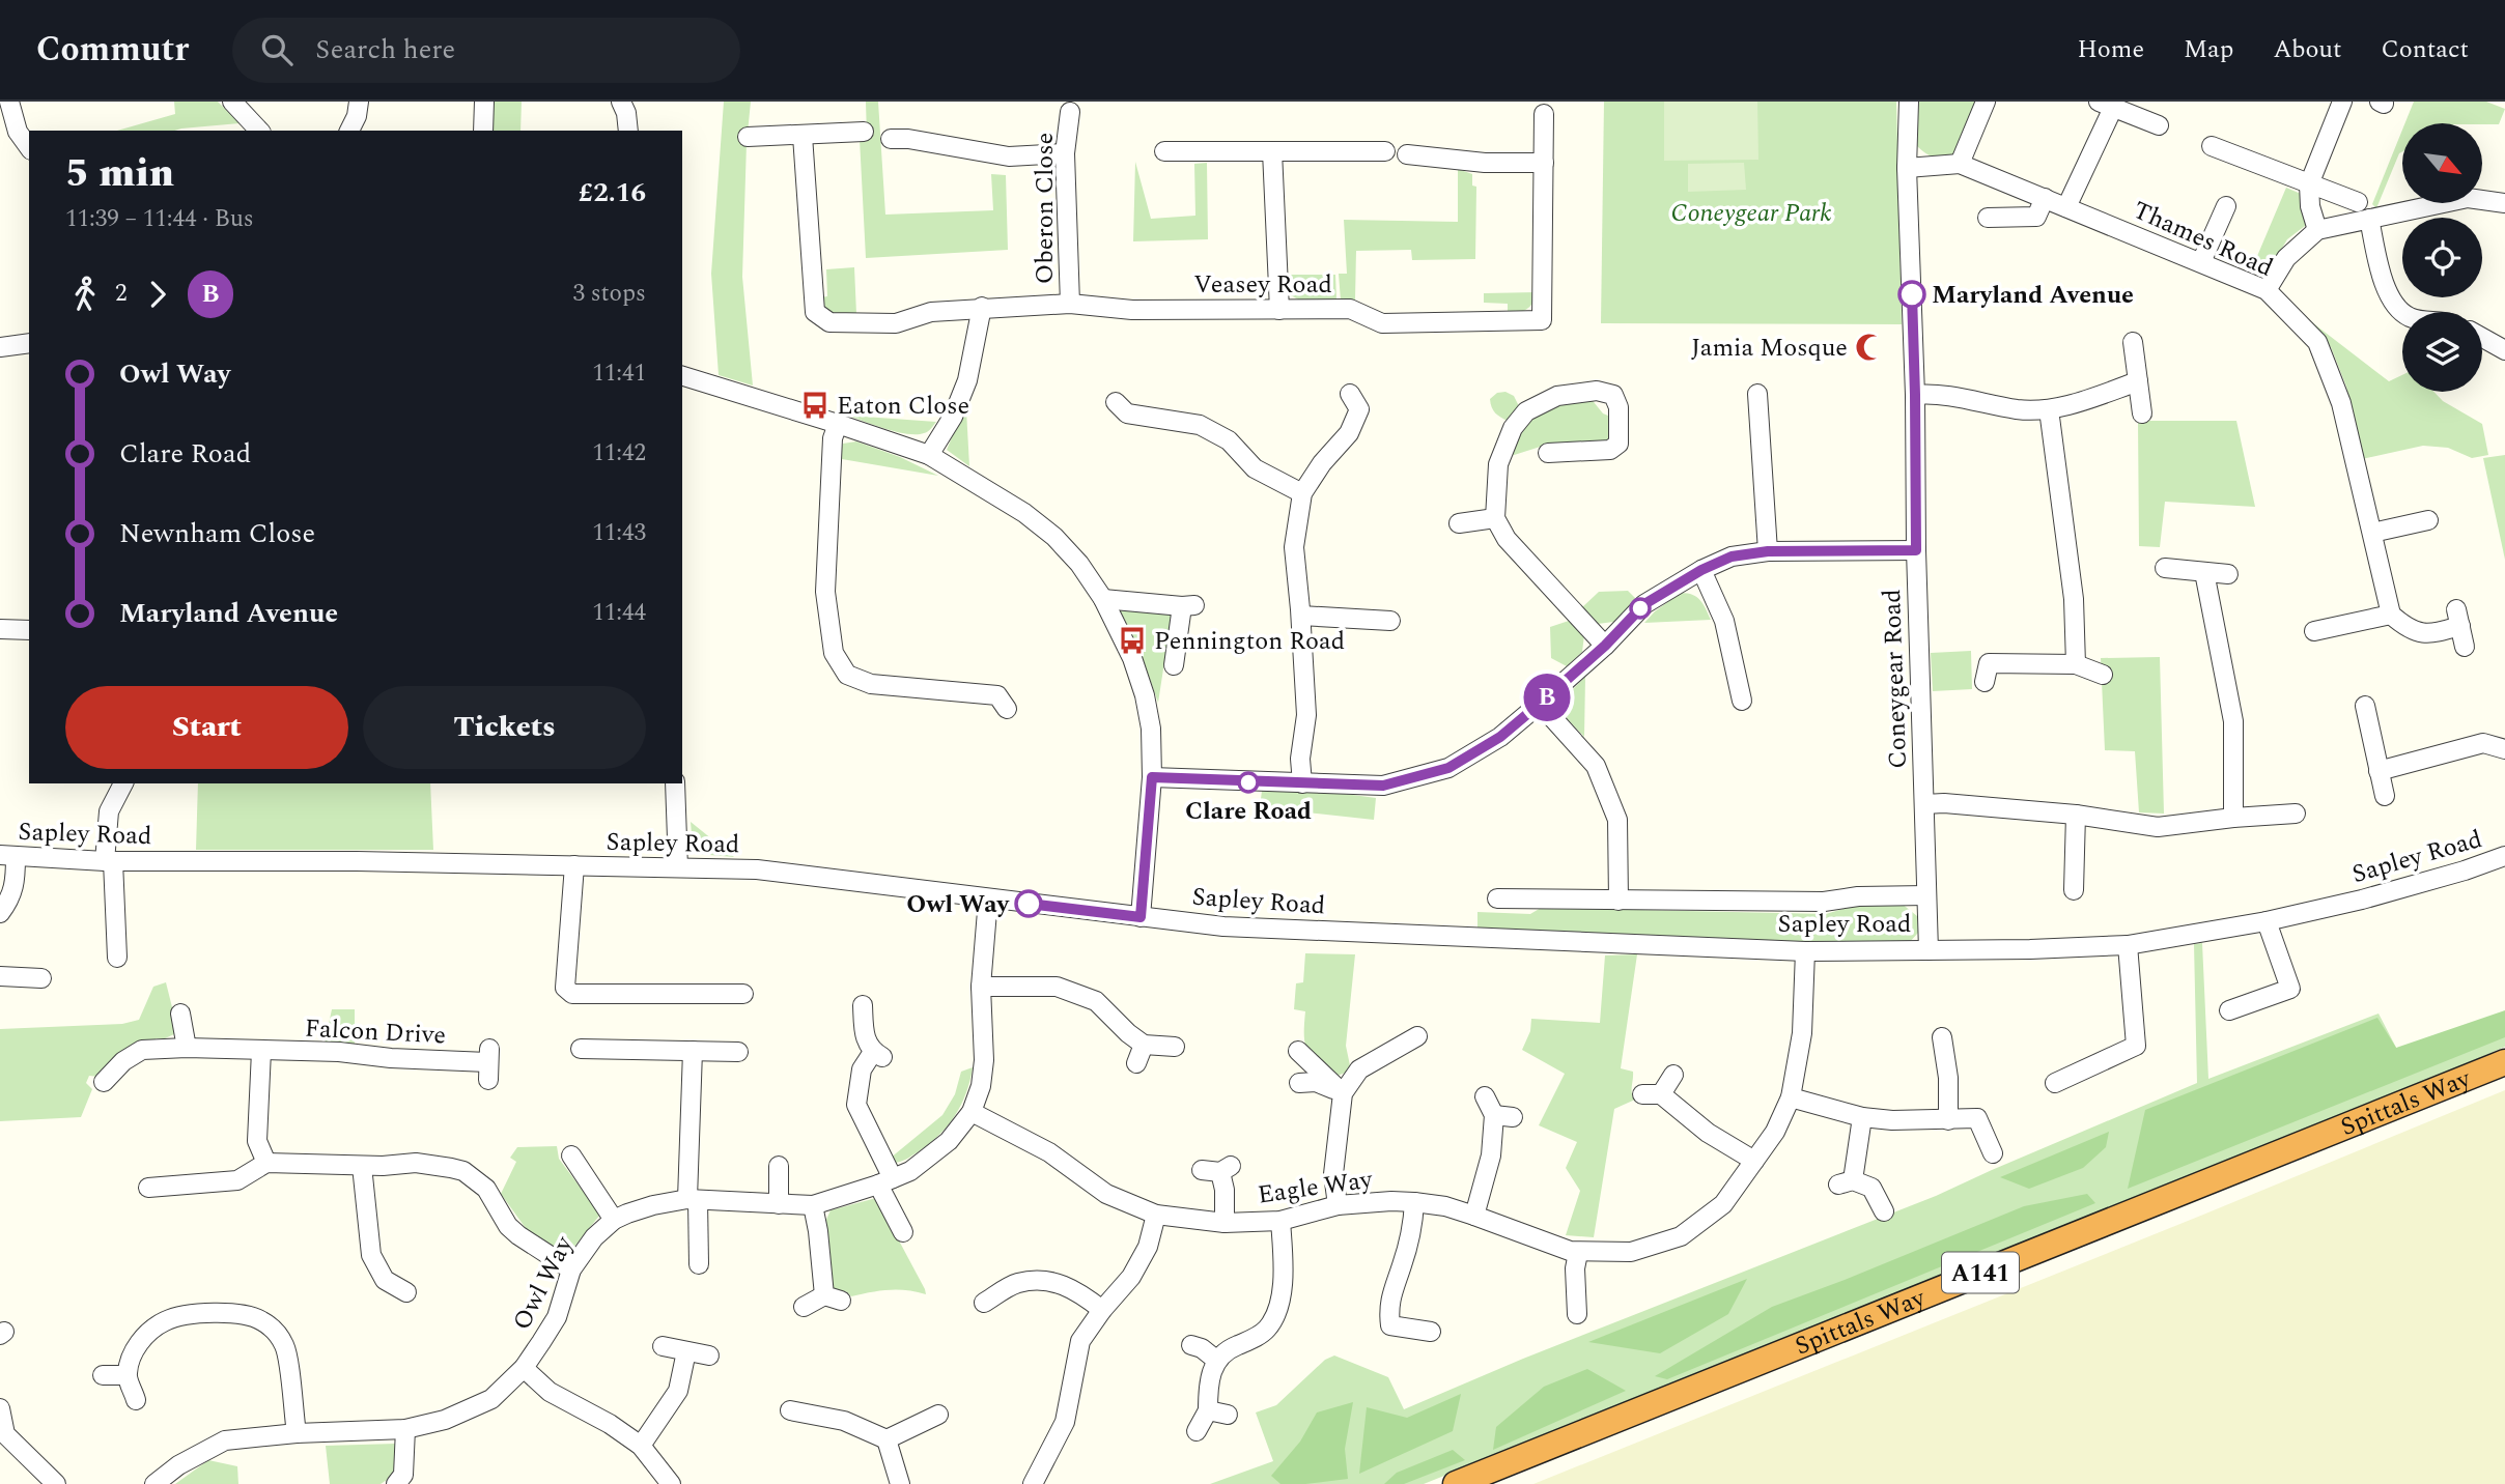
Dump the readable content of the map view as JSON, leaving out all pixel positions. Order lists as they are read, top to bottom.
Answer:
{
  "streets": {
    "highway": ["Spittals Way", "A141"],
    "street": [
      "Oberon Close",
      "Thames Road",
      "Veasey Road",
      "Coneygear Road",
      "Sapley Road",
      "Falcon Drive",
      "Eagle Way",
      "Owl Way"
    ]
  },
  "crossings": [
    ["Oberon Close", "Veasey Road"],
    ["Thames Road", "Coneygear Road"],
    ["Coneygear Road", "Sapley Road"],
    ["Sapley Road", "Eagle Way"],
    ["Sapley Road", "Owl Way"],
    ["Eagle Way", "Owl Way"]
  ],
  "parks": ["Coneygear Park"],
  "places": {
    "other": ["Maryland Avenue", "Clare Road", "Owl Way"],
    "mosque": ["Jamia Mosque"],
    "bus stop": ["Eaton Close", "Pennington Road"]
  },
  "lines": ["bus line B"],
  "north": "bottom right",
  "page": {
    "header": "Commutr",
    "search": "Search here",
    "nav": [
      "Home",
      "Map",
      "About",
      "Contact"
    ],
    "on_map": "B",
    "heading": ["5 min", "11:39 – 11:44 · Bus", "£2.16"],
    "legs": ["2", "B", "3 stops"],
    "list": [
      {
        "name": "Owl Way",
        "value": "11:41"
      },
      {
        "name": "Clare Road",
        "value": "11:42"
      },
      {
        "name": "Newnham Close",
        "value": "11:43"
      },
      {
        "name": "Maryland Avenue",
        "value": "11:44"
      }
    ],
    "buttons": ["Start", "Tickets"]
  }
}
